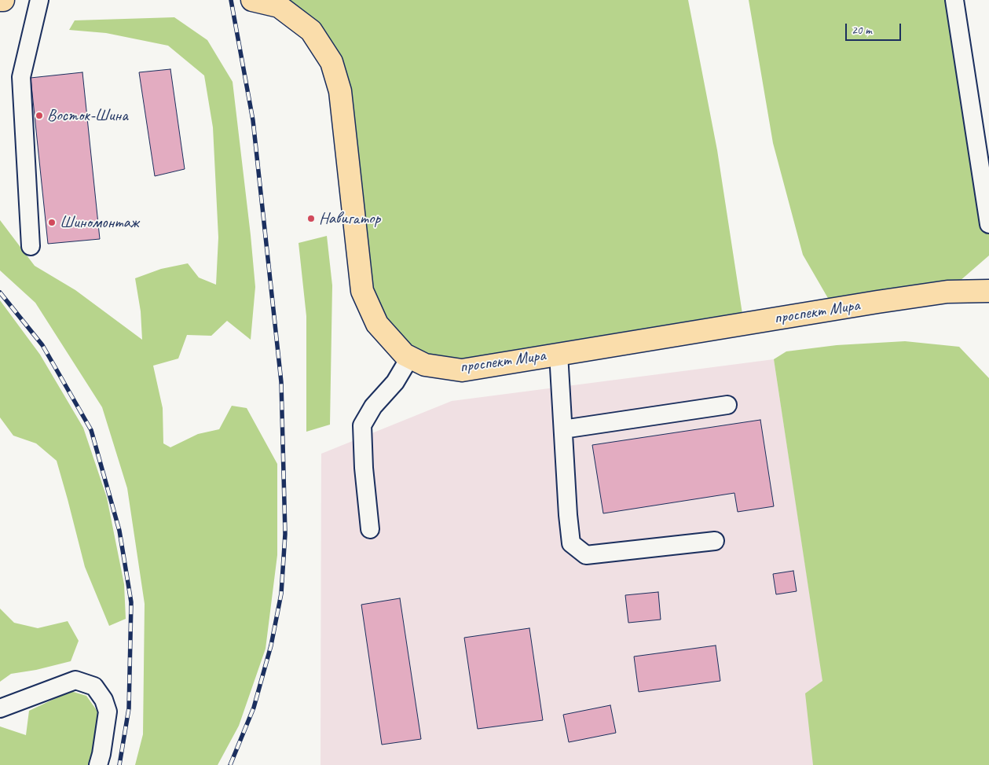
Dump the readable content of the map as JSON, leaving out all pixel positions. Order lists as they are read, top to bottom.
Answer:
{
  "streets": {
    "main road": ["проспект Мира"]
  },
  "places": ["Восток-Шина", "Навигатор", "Шиномонтаж"],
  "scale_bar": "20 m"
}
